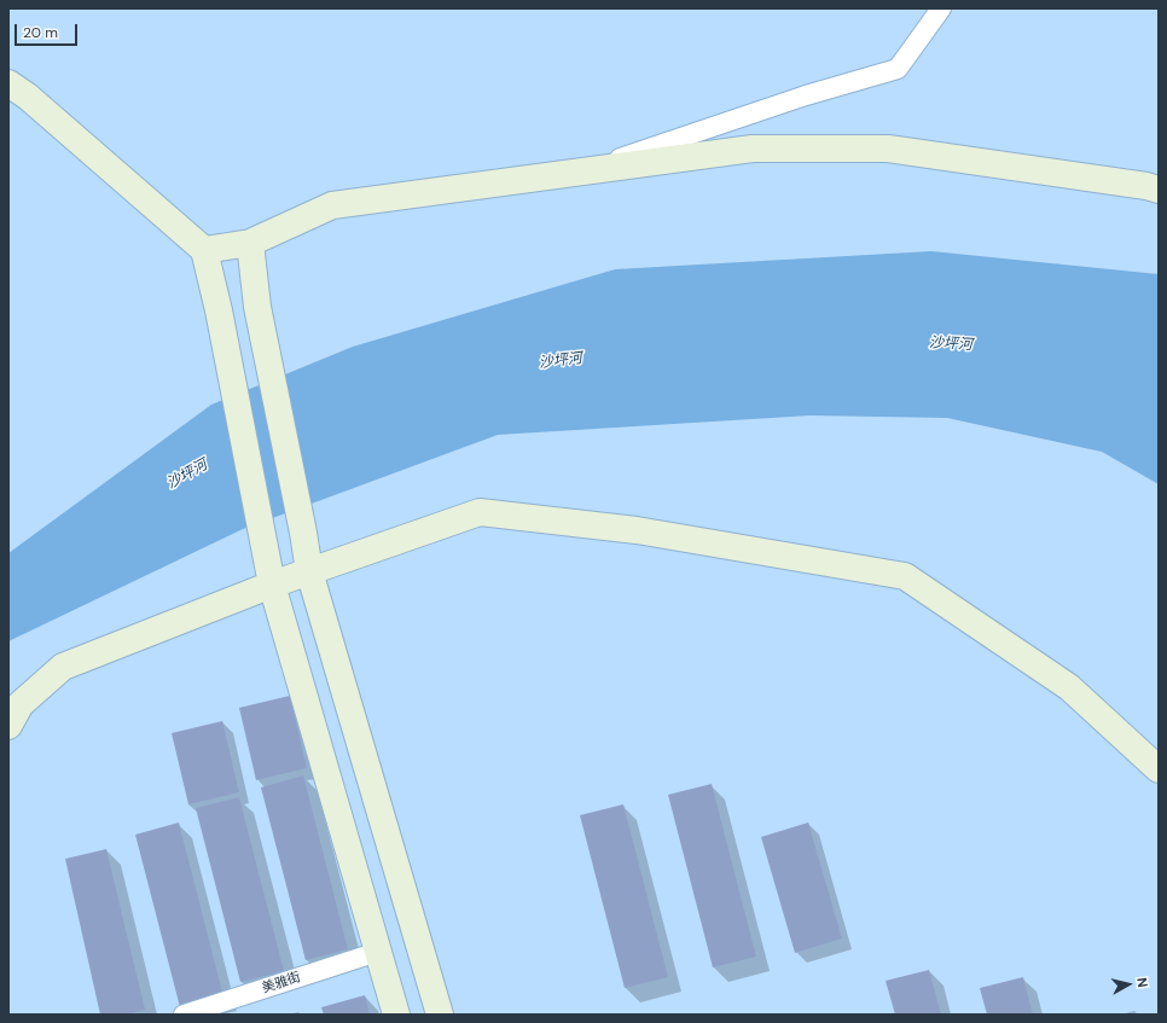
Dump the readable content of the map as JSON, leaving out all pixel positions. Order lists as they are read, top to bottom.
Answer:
{
  "streets": {
    "street": ["美雅街"]
  },
  "water": ["沙坪河"],
  "scale_bar": "20 m",
  "north": "right"
}
